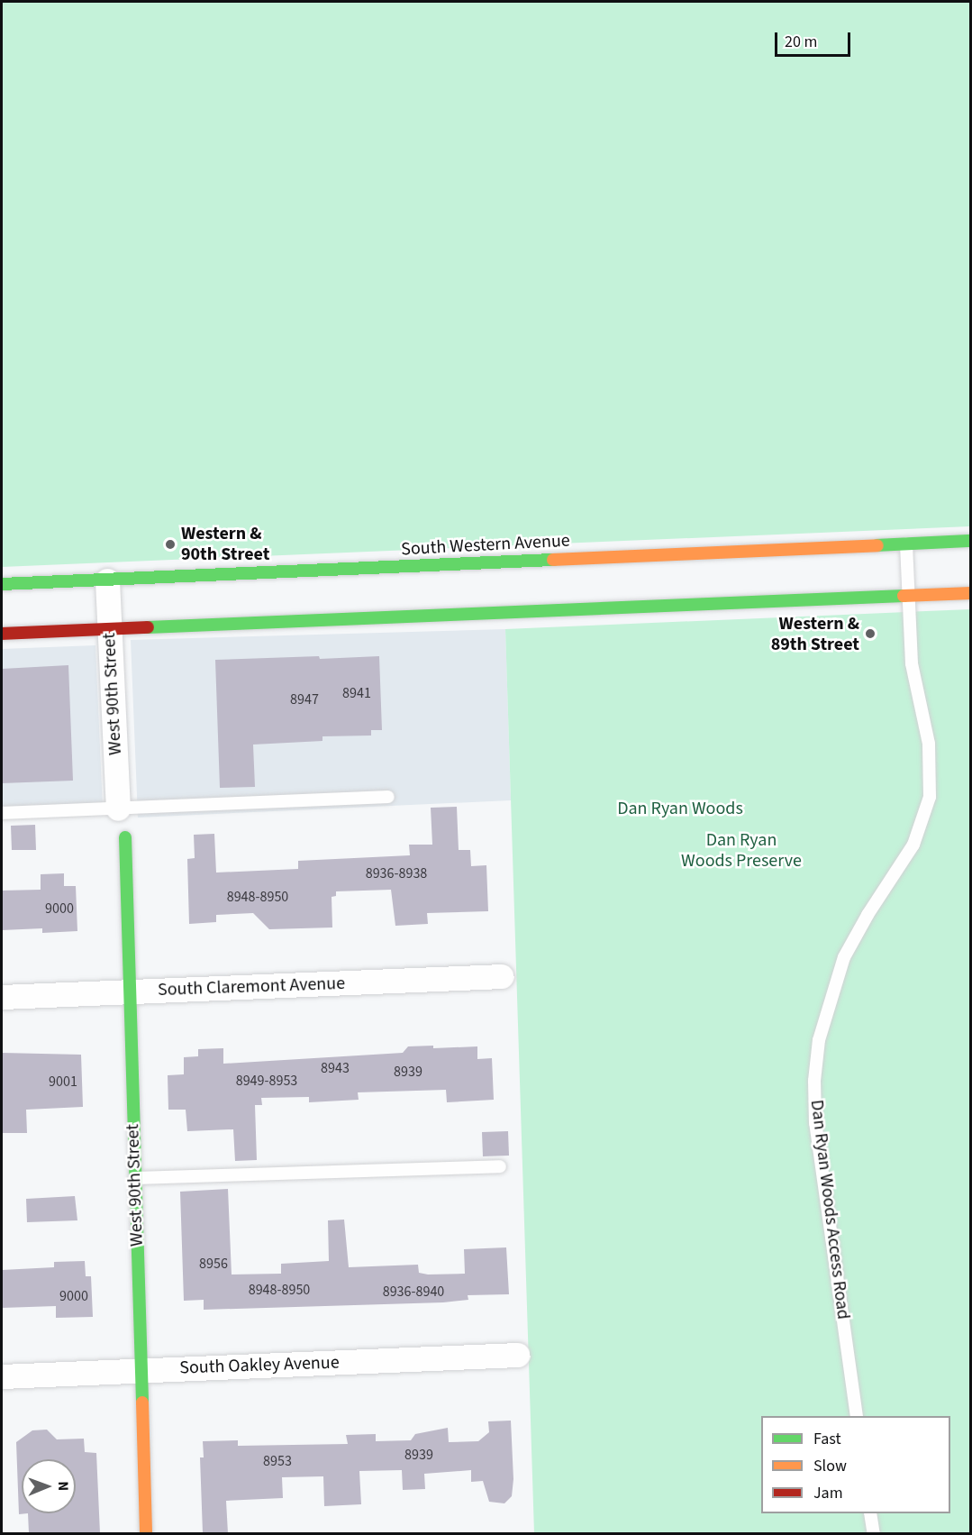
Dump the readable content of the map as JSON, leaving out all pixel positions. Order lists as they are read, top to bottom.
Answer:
{
  "streets": {
    "main road": ["South Western Avenue", "West 90th Street"],
    "street": ["South Claremont Avenue", "South Oakley Avenue"],
    "lane": ["Dan Ryan Woods Access Road"]
  },
  "crossings": [
    ["South Western Avenue", "West 90th Street"],
    ["South Western Avenue", "Dan Ryan Woods Access Road"],
    ["West 90th Street", "South Claremont Avenue"],
    ["West 90th Street", "South Oakley Avenue"]
  ],
  "parks": ["Dan Ryan Woods", "Dan Ryan Woods Preserve"],
  "places": ["Western & 90th Street", "Western & 89th Street"],
  "house_numbers": [
    "8941",
    "8947",
    "8936-8938",
    "8948-8950",
    "9000",
    "8943",
    "8939",
    "8949-8953",
    "9001",
    "8956",
    "8948-8950",
    "8936-8940",
    "9000",
    "8939",
    "8953"
  ],
  "legend": ["Fast", "Slow", "Jam"],
  "scale_bar": "20 m",
  "north": "right"
}
